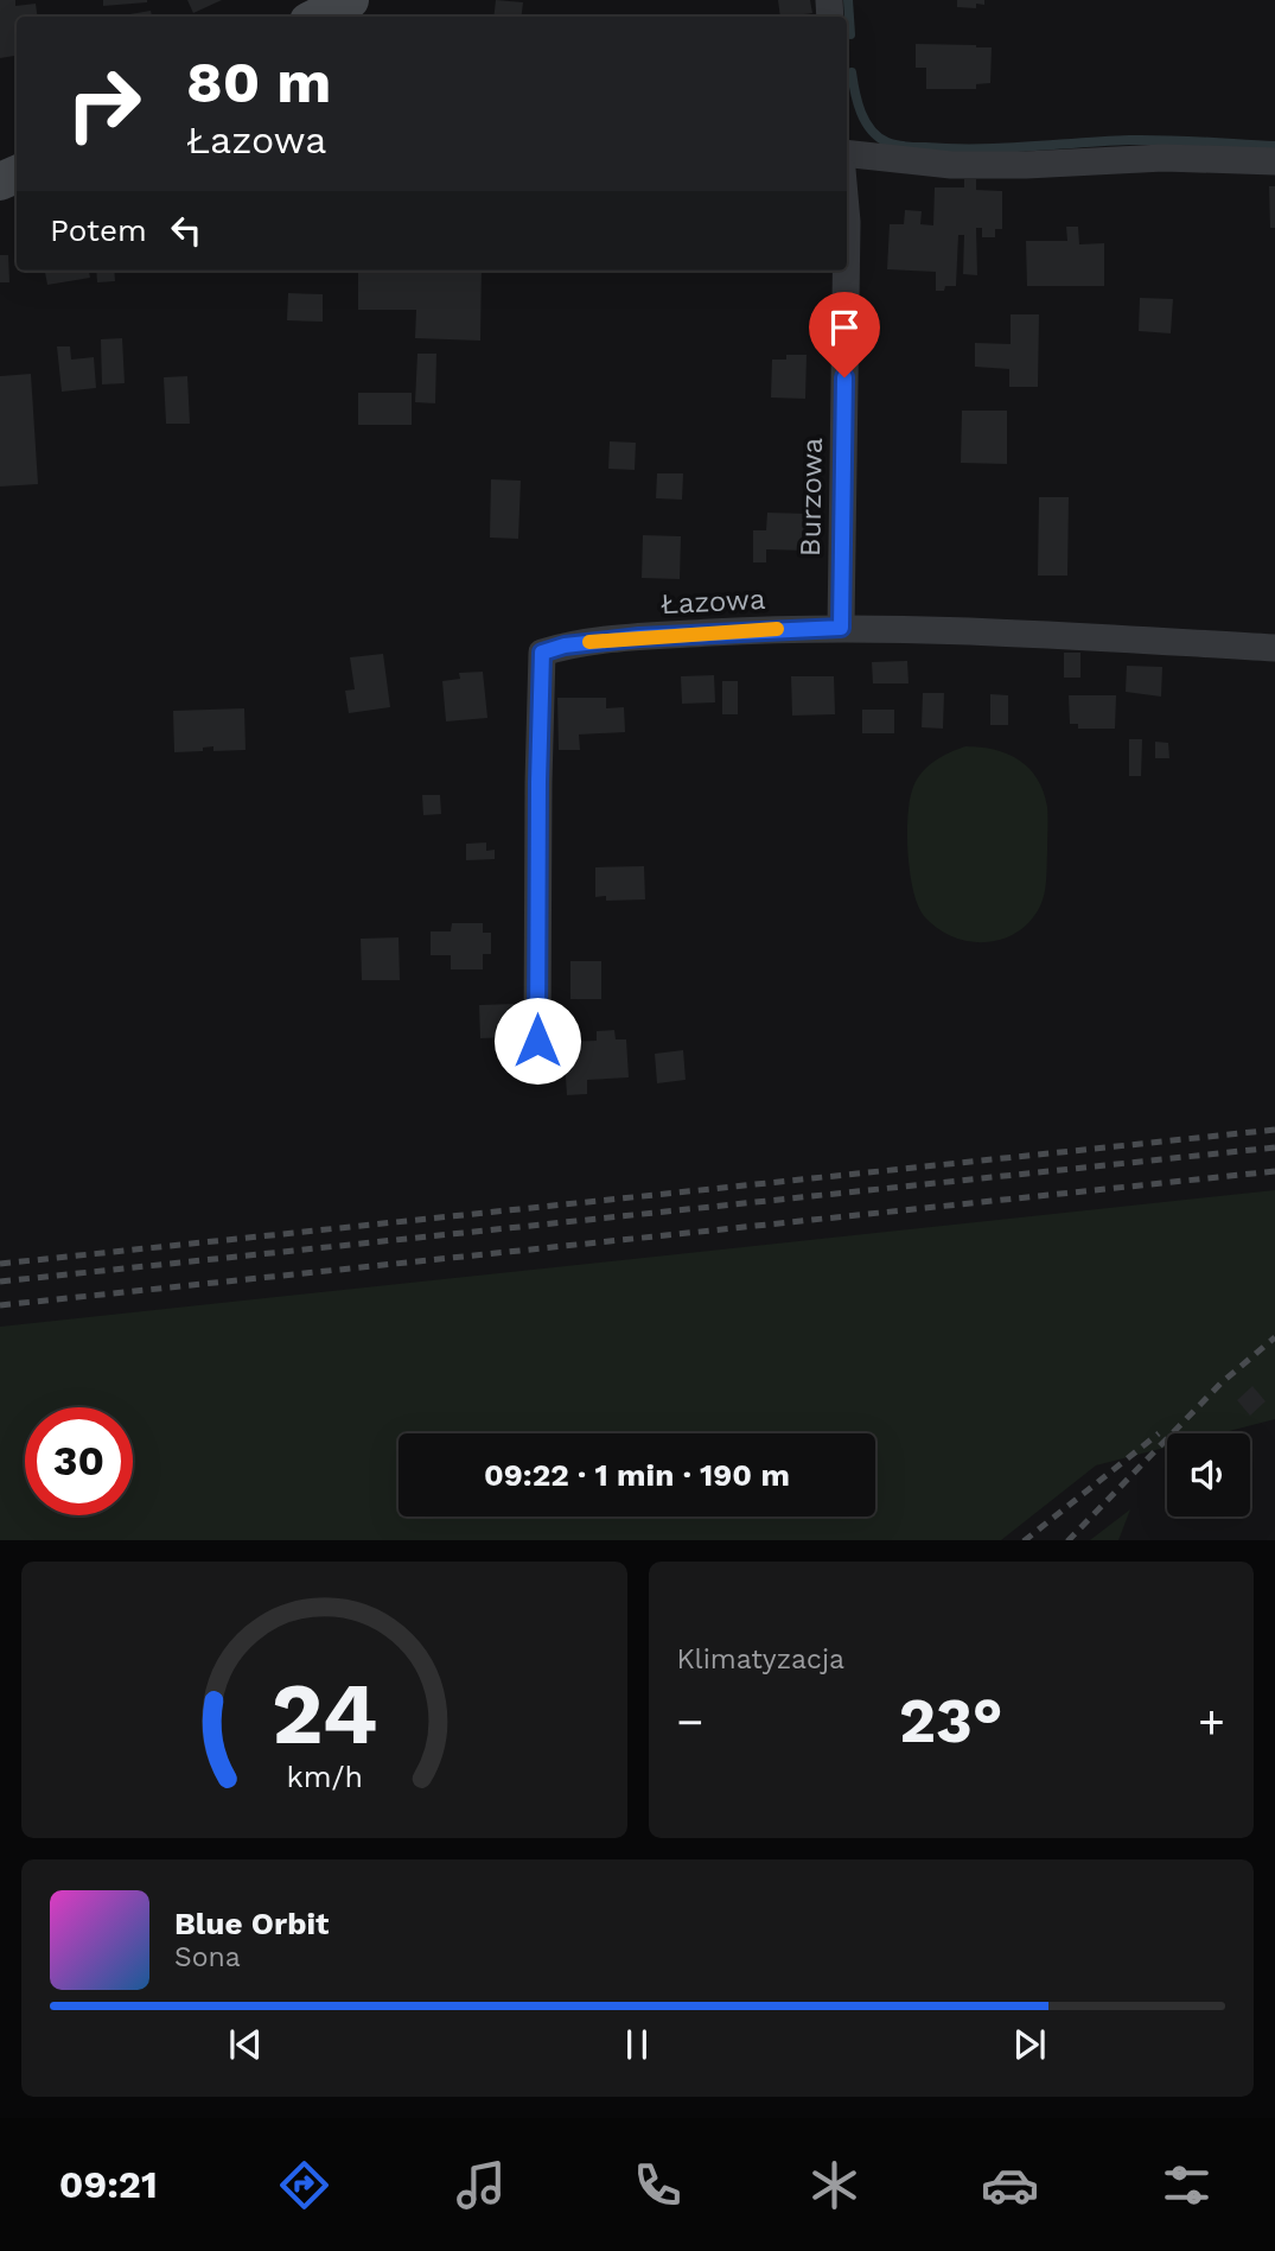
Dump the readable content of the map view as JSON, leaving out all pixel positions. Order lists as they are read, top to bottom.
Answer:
{
  "streets": {
    "street": ["Burzowa", "Łazowa"]
  },
  "crossings": [
    ["Burzowa", "Łazowa"]
  ],
  "page": {
    "turn": ["80 m", "Łazowa"],
    "then": "Potem",
    "limit": "30",
    "trip": "09:22 · 1 min · 190 m",
    "tile": "Klimatyzacja",
    "heat": ["−", "23°", "+"],
    "song": ["Blue Orbit", "Sona"],
    "tabs": "09:21",
    "gauge": ["24", "km/h"]
  }
}
